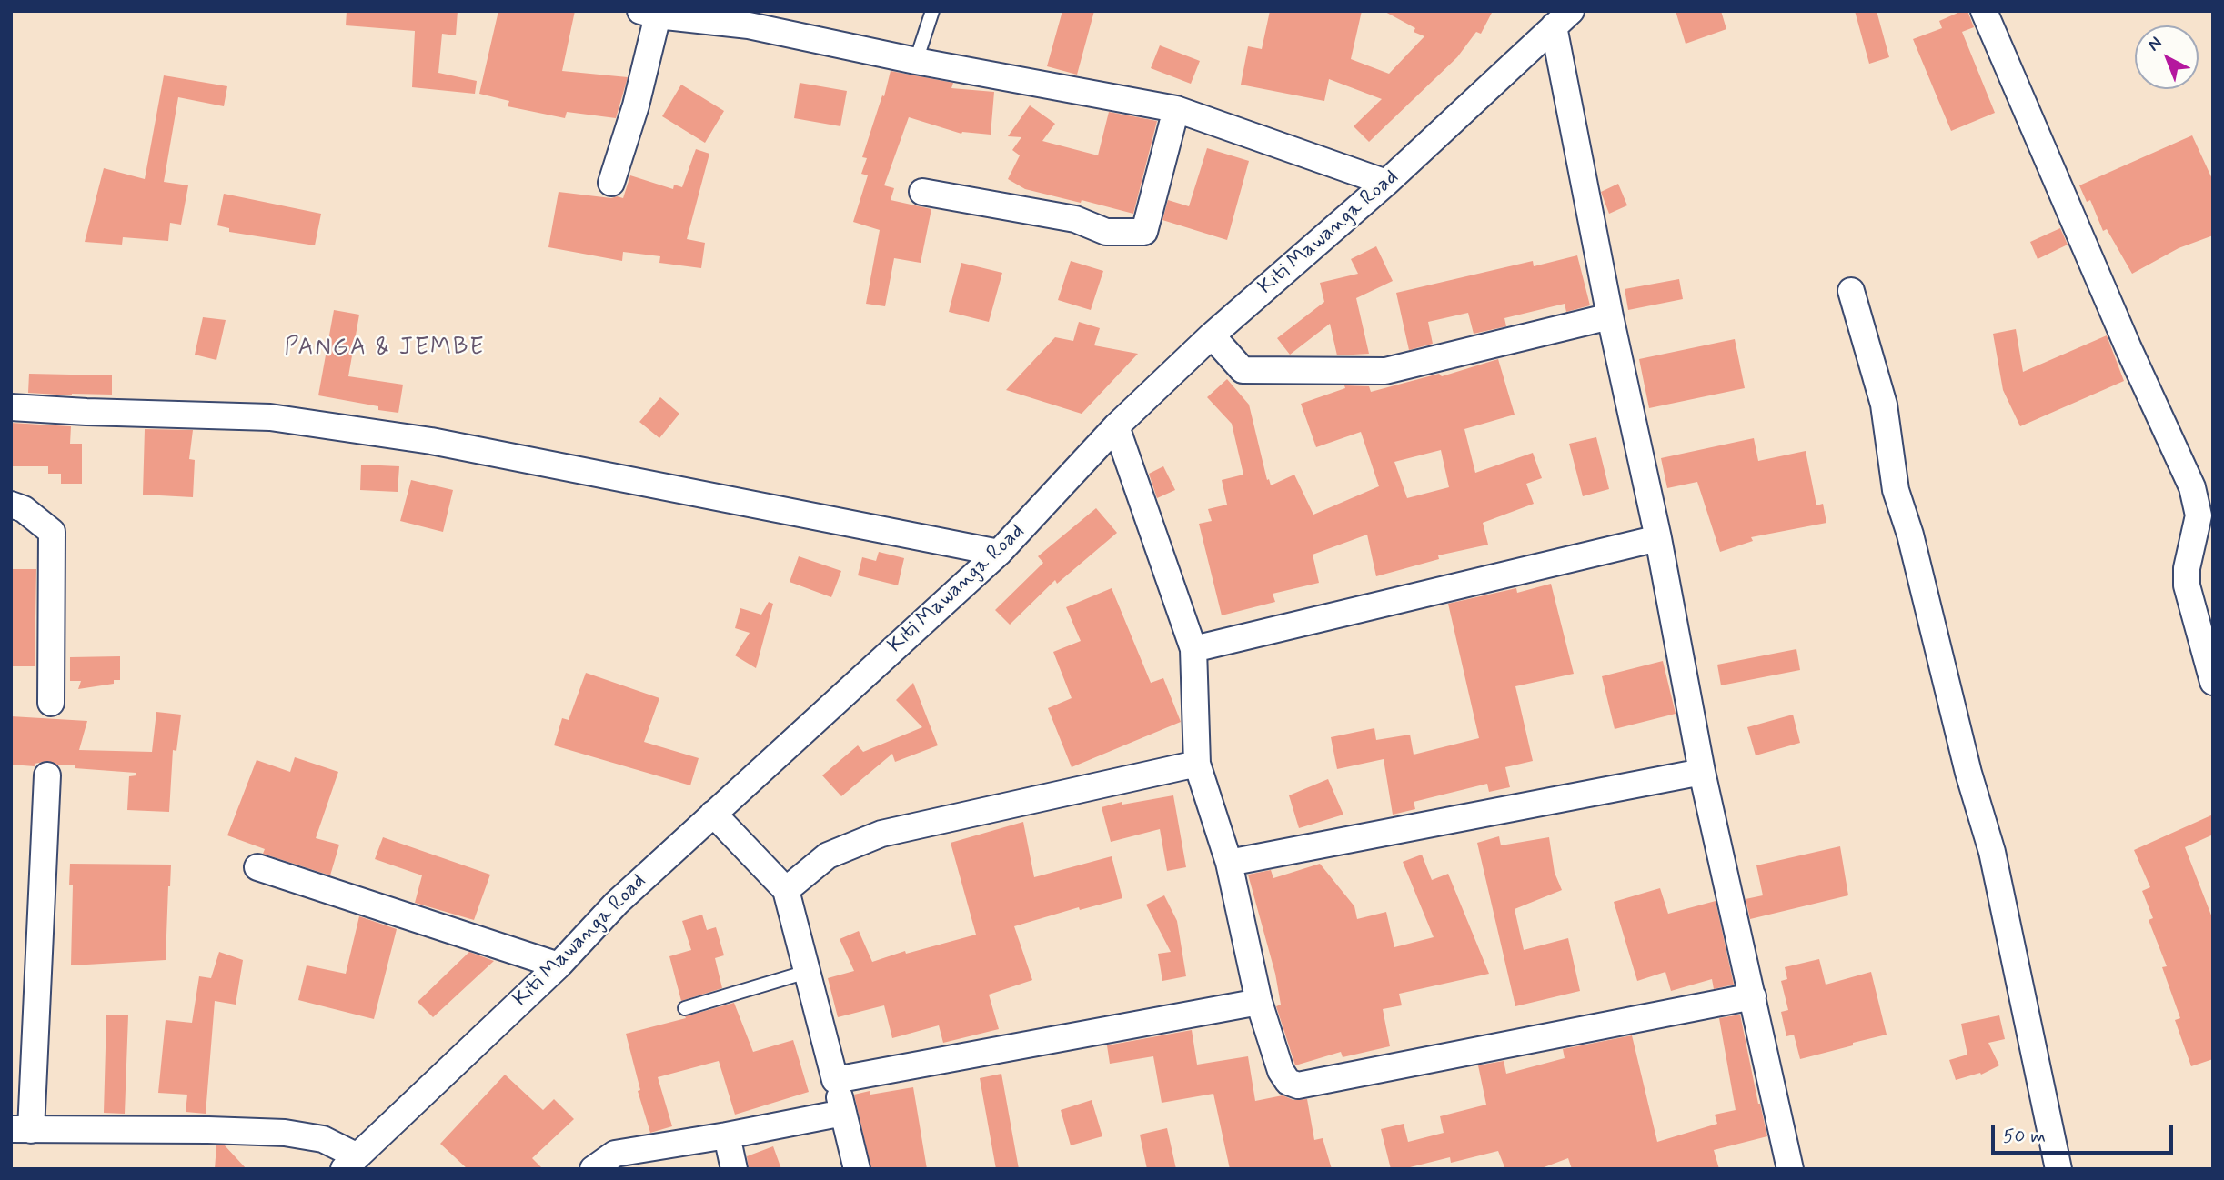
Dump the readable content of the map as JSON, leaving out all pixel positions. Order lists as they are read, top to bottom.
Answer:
{
  "streets": {
    "street": ["Kiti Mawanga Road"]
  },
  "districts": ["PANGA & JEMBE"],
  "scale_bar": "50 m",
  "north": "top left"
}
